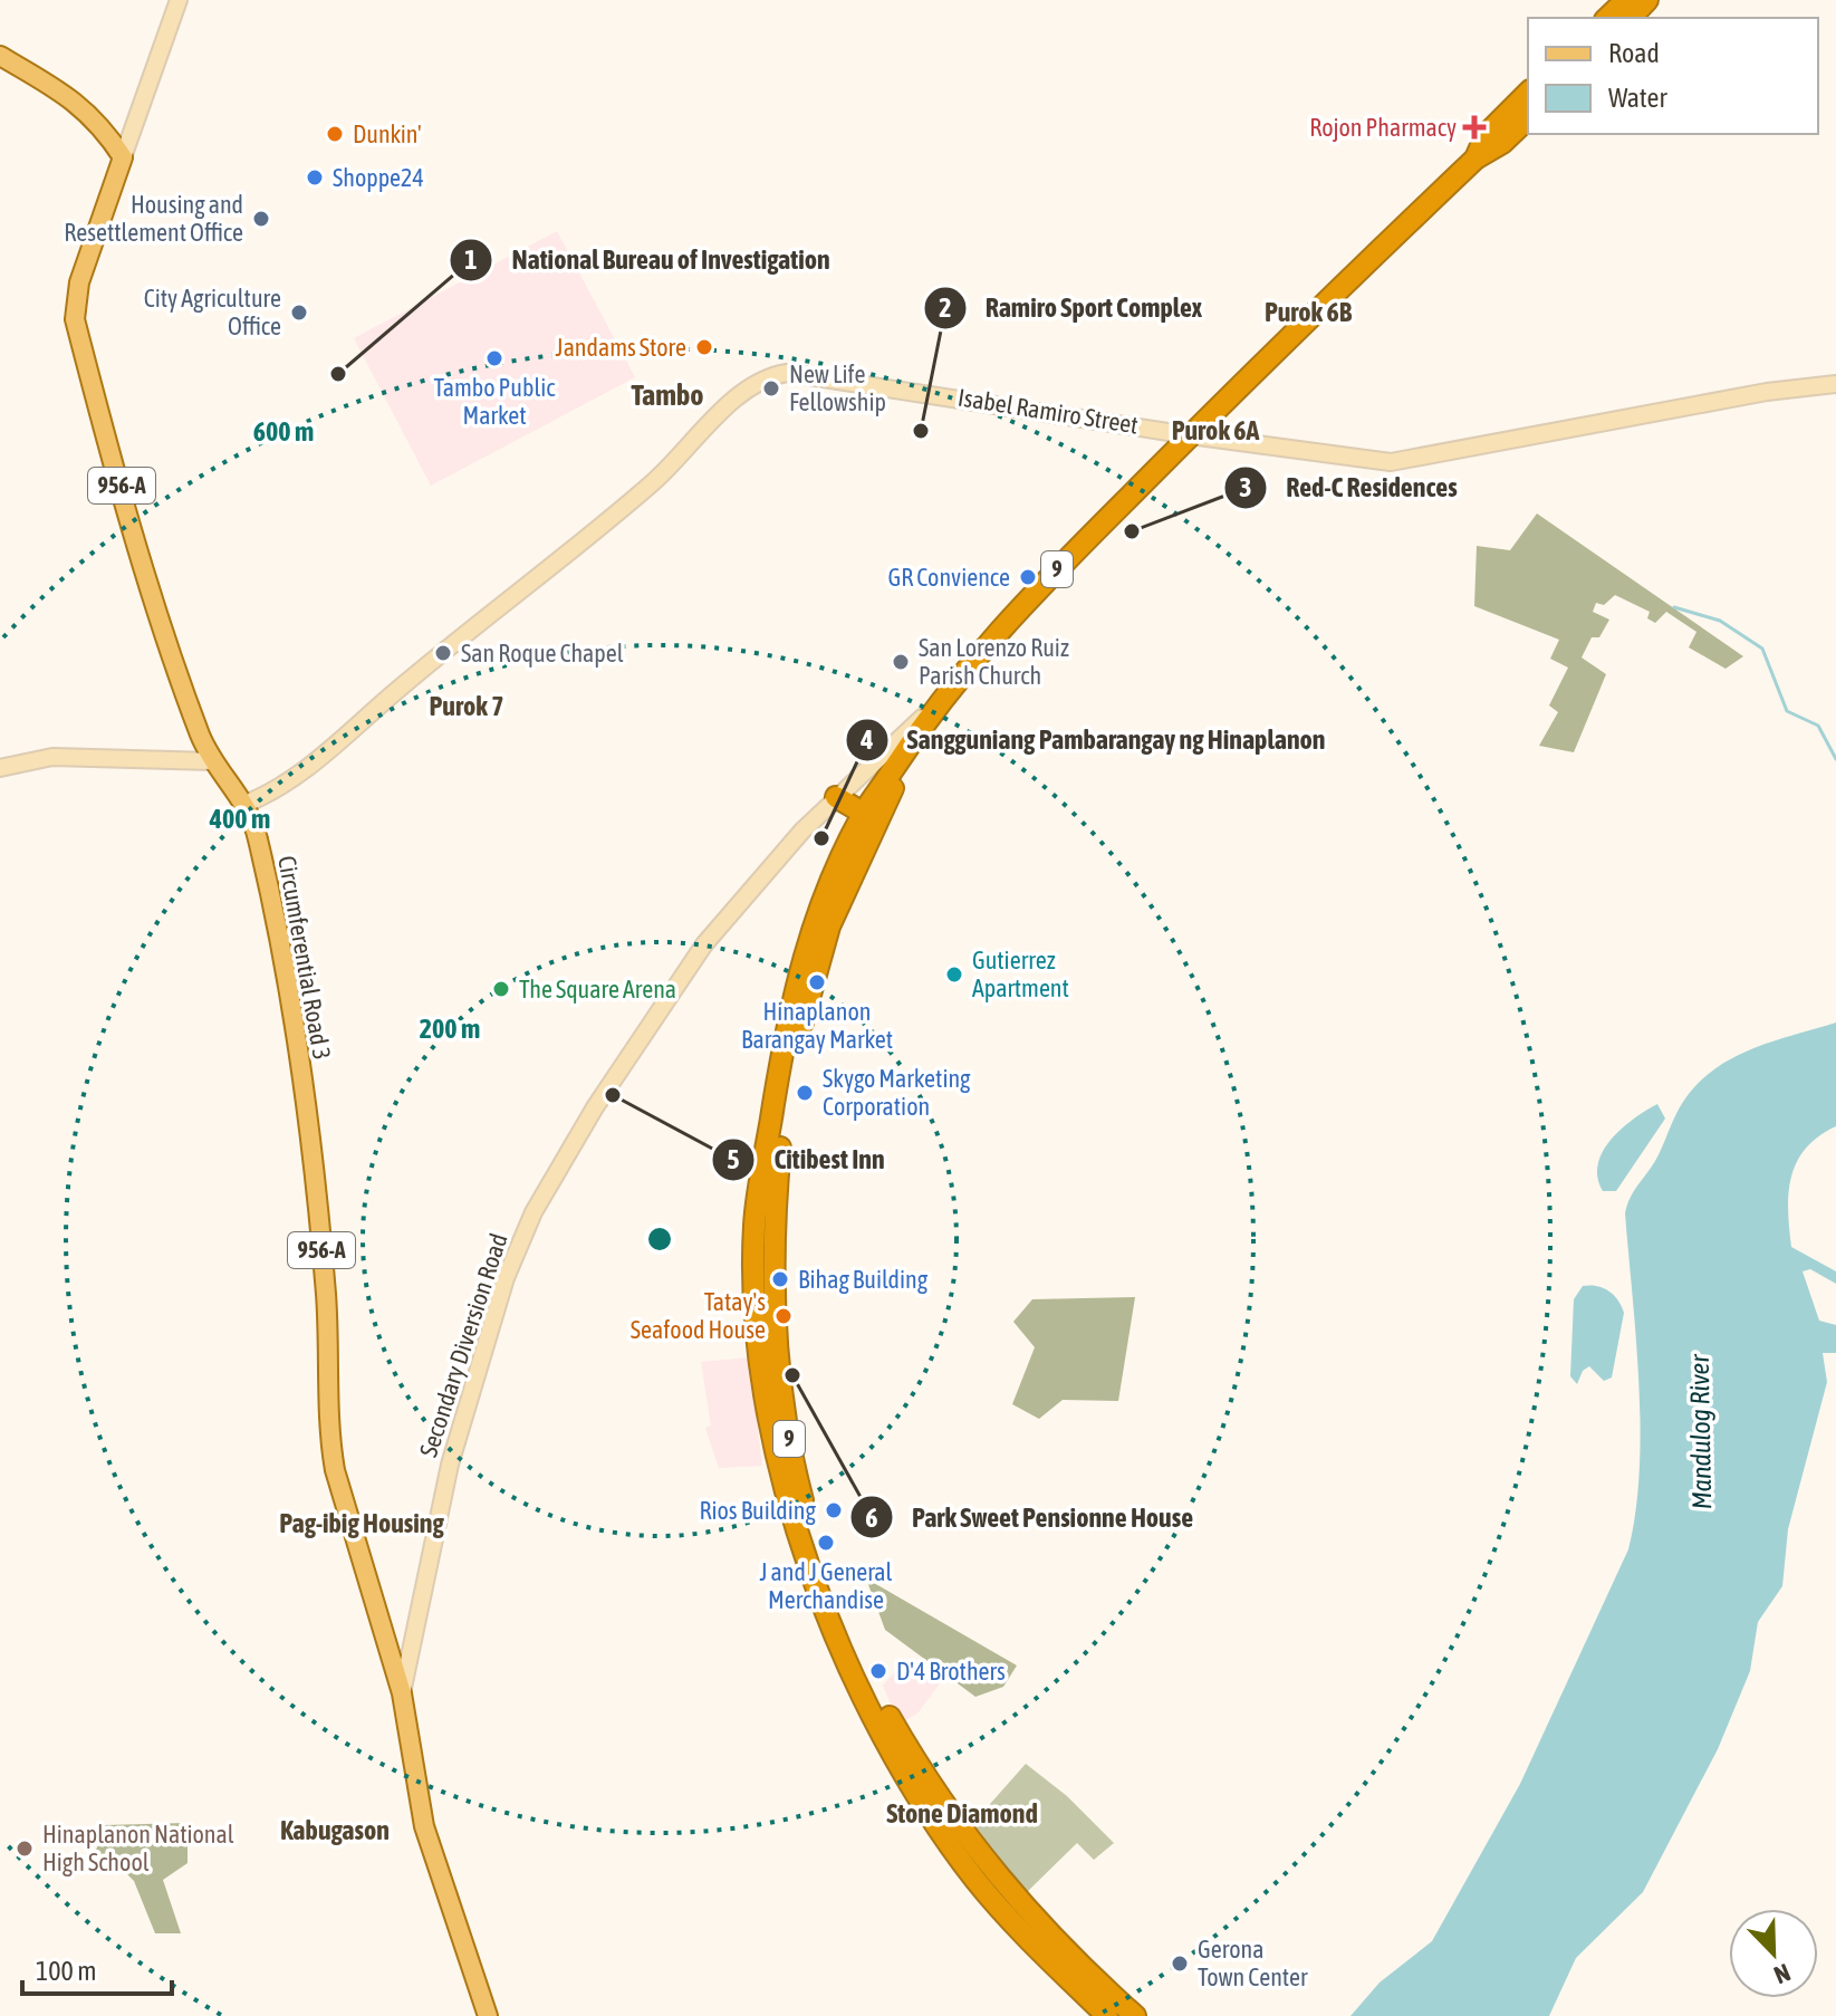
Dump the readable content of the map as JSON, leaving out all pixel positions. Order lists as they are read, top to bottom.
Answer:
{
  "streets": {
    "highway": ["9"],
    "main road": ["956-A", "Circumferential Road 3", "Secondary Diversion Road"],
    "street": ["Isabel Ramiro Street"]
  },
  "crossings": [
    ["Isabel Ramiro Street", "9"],
    ["Isabel Ramiro Street", "Circumferential Road 3"],
    ["9", "Secondary Diversion Road"],
    ["Circumferential Road 3", "Secondary Diversion Road"]
  ],
  "districts": [
    "Purok 6B",
    "Tambo",
    "Purok 6A",
    "Purok 7",
    "Pag-ibig Housing",
    "Stone Diamond",
    "Kabugason"
  ],
  "water": ["Mandulog River"],
  "places": {
    "health": ["Rojon Pharmacy"],
    "other": [
      "Dunkin'",
      "Shoppe24",
      "Housing and Resettlement Office",
      "City Agriculture Office",
      "Jandams Store",
      "Tambo Public Market",
      "National Bureau of Investigation",
      "New Life Fellowship",
      "Ramiro Sport Complex",
      "Red-C Residences",
      "GR Convience",
      "San Roque Chapel",
      "San Lorenzo Ruiz Parish Church",
      "Sangguniang Pambarangay ng Hinaplanon",
      "Gutierrez Apartment",
      "Hinaplanon Barangay Market",
      "The Square Arena",
      "Skygo Marketing Corporation",
      "Citibest Inn",
      "Bihag Building",
      "Tatay's Seafood House",
      "Park Sweet Pensionne House",
      "Rios Building",
      "J and J General Merchandise",
      "D'4 Brothers",
      "Hinaplanon National High School",
      "Gerona Town Center"
    ]
  },
  "legend": ["Road", "Water"],
  "scale_bar": "100 m",
  "north": "bottom right",
  "rings": ["600 m", "400 m", "200 m"]
}
